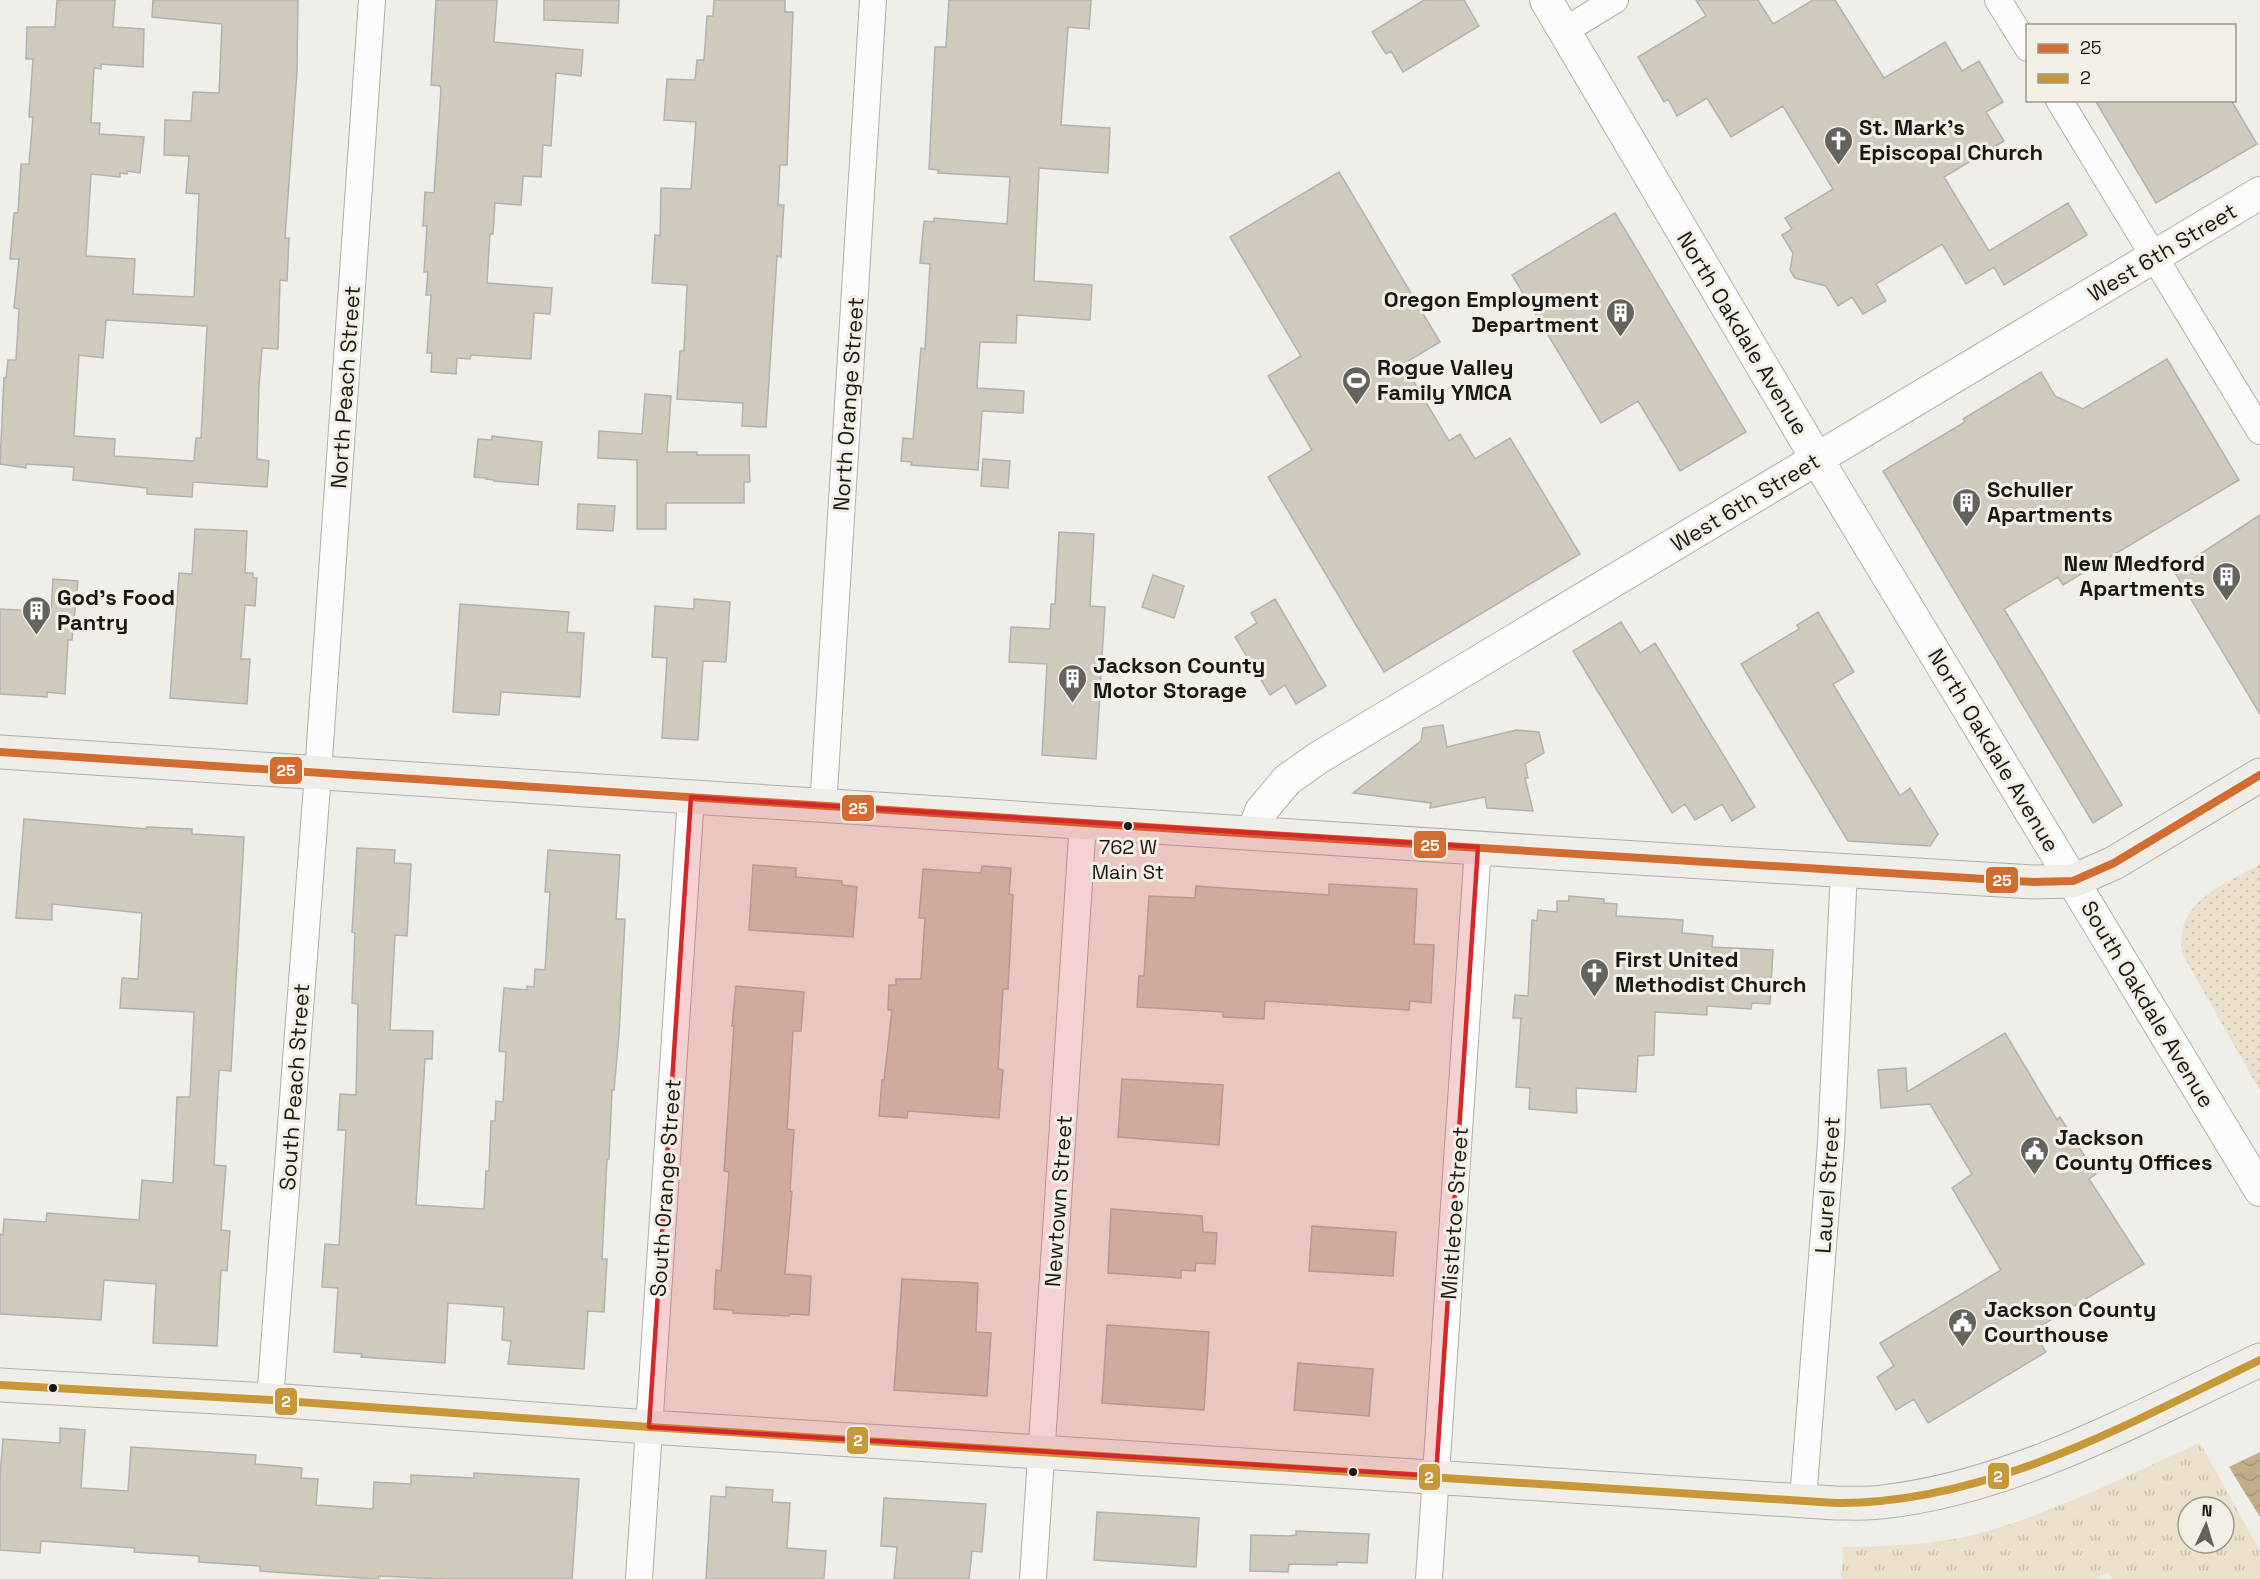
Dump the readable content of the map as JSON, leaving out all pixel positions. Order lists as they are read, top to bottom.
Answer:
{
  "streets": {
    "street": [
      "West 6th Street",
      "North Oakdale Avenue",
      "North Peach Street",
      "North Orange Street",
      "South Oakdale Avenue",
      "South Peach Street",
      "Laurel Street",
      "South Orange Street",
      "Newtown Street",
      "Mistletoe Street"
    ]
  },
  "crossings": [
    ["West 6th Street", "North Oakdale Avenue"],
    ["North Oakdale Avenue", "South Oakdale Avenue"],
    ["North Peach Street", "South Peach Street"]
  ],
  "places": {
    "church": ["St. Mark's Episcopal Church", "First United Methodist Church"],
    "building": [
      "Oregon Employment Department",
      "Schuller Apartments",
      "New Medford Apartments",
      "God's Food Pantry",
      "Jackson County Motor Storage"
    ],
    "sports": ["Rogue Valley Family YMCA"],
    "other": ["762 W Main St"],
    "public building": ["Jackson County Offices", "Jackson County Courthouse"]
  },
  "lines": ["transit line 25", "transit line 2"],
  "legend": ["25", "2"],
  "north": "top"
}
